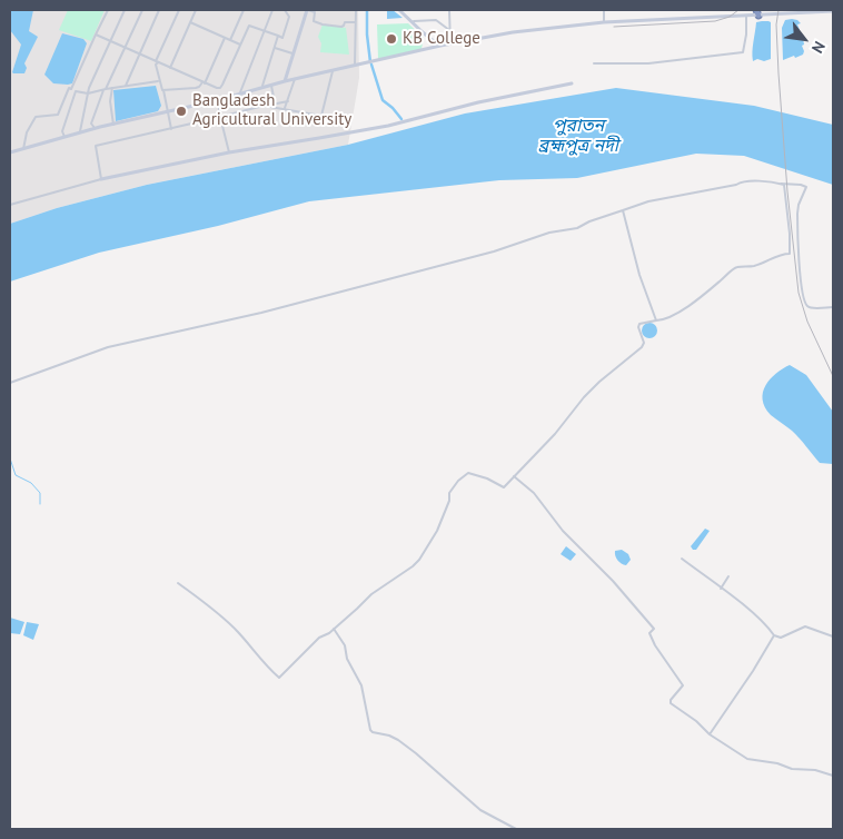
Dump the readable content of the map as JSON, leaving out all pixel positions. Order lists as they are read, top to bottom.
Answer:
{
  "water": ["পুরাতন ব্রহ্মপুত্র নদী"],
  "places": ["KB College", "Bangladesh Agricultural University"],
  "north": "bottom right"
}
